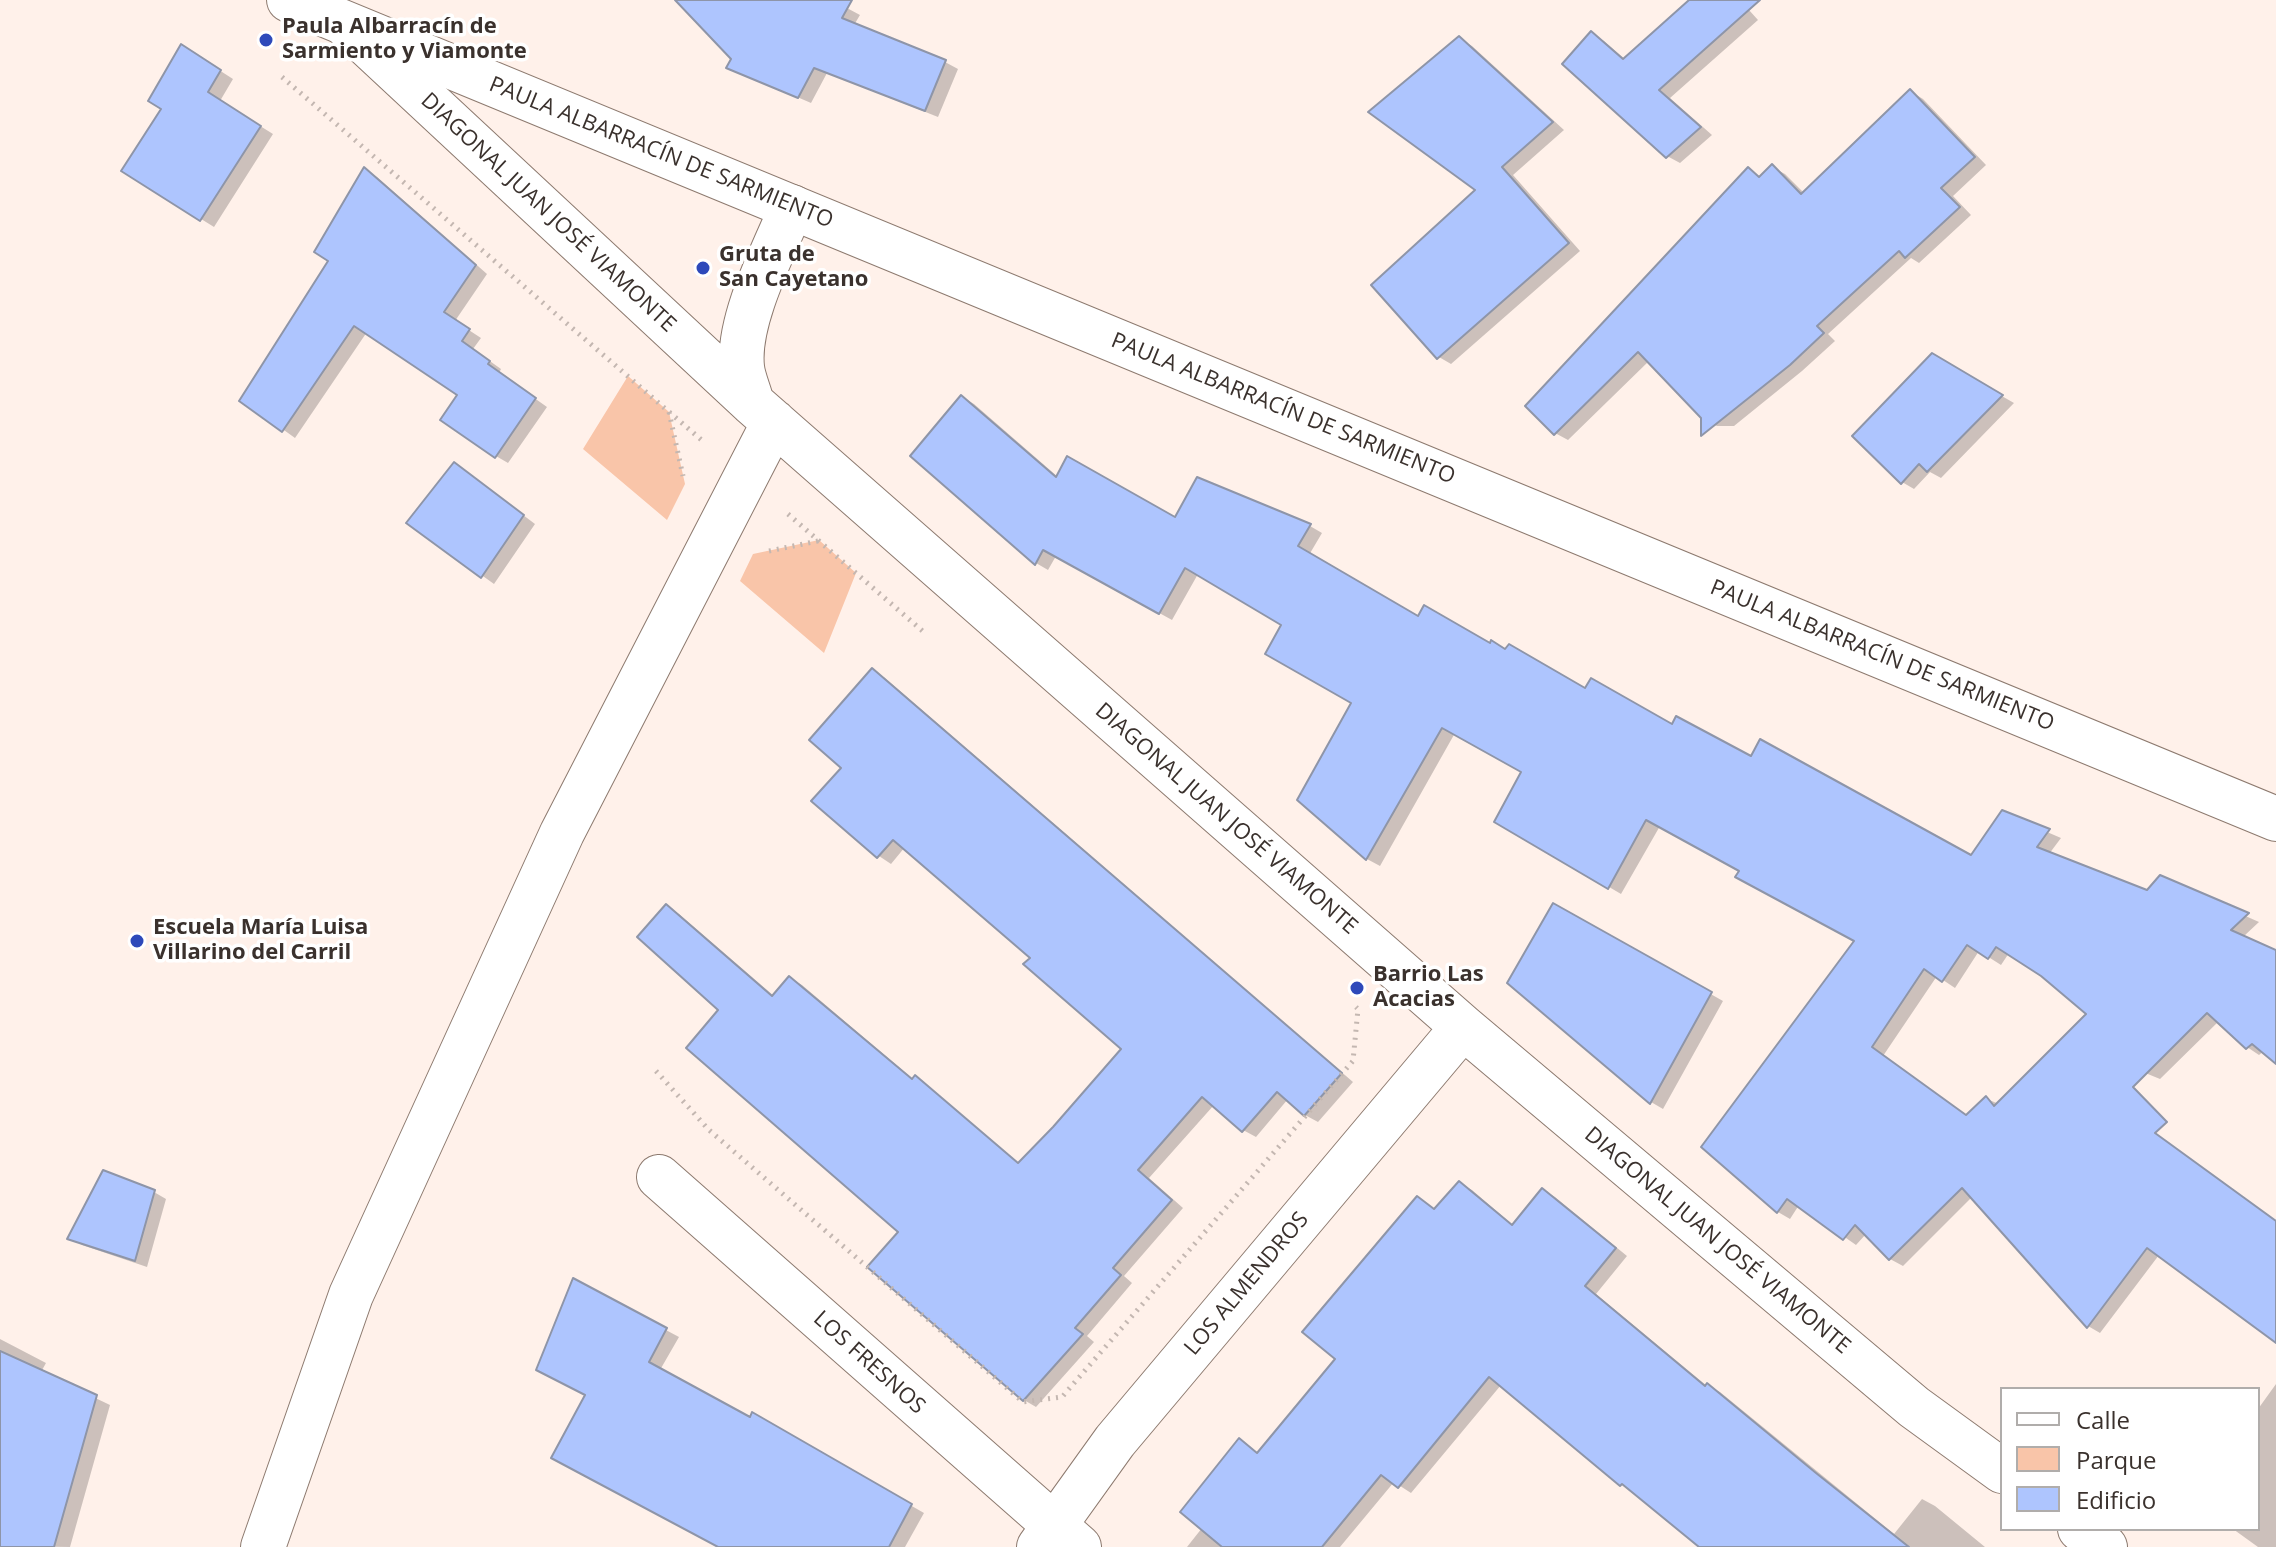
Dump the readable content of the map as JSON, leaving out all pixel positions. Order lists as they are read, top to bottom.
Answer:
{
  "streets": {
    "street": [
      "PAULA ALBARRACÍN DE SARMIENTO",
      "DIAGONAL JUAN JOSÉ VIAMONTE",
      "LOS ALMENDROS",
      "LOS FRESNOS"
    ]
  },
  "crossings": [
    ["PAULA ALBARRACÍN DE SARMIENTO", "DIAGONAL JUAN JOSÉ VIAMONTE"],
    ["DIAGONAL JUAN JOSÉ VIAMONTE", "LOS ALMENDROS"],
    ["LOS ALMENDROS", "LOS FRESNOS"]
  ],
  "places": [
    "Paula Albarracín de Sarmiento y Viamonte",
    "Gruta de San Cayetano",
    "Escuela María Luisa Villarino del Carril",
    "Barrio Las Acacias"
  ],
  "legend": ["Calle", "Parque", "Edificio"]
}
